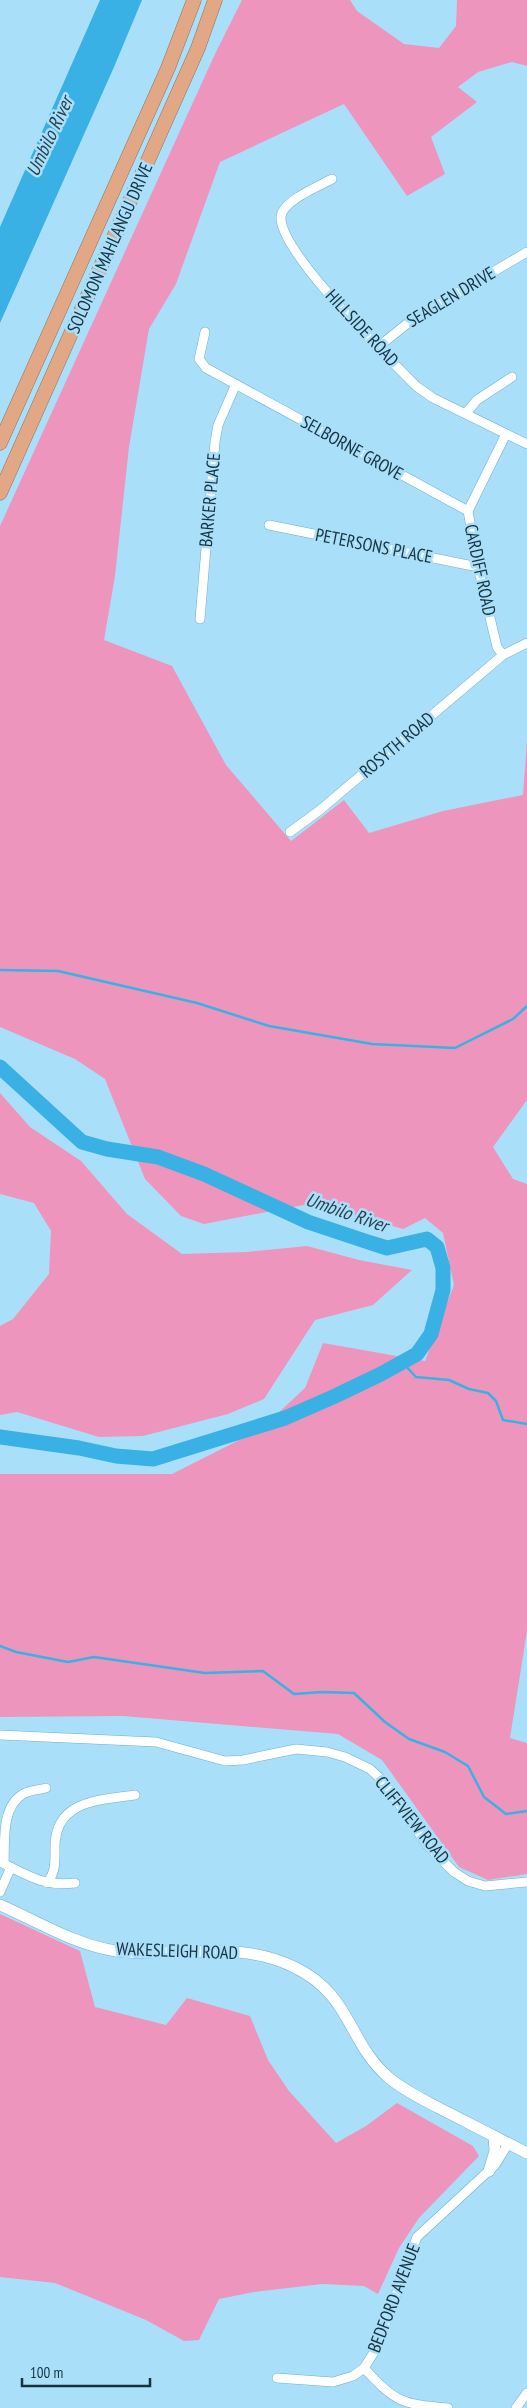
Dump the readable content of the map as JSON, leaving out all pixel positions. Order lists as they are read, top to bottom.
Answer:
{
  "streets": {
    "highway": ["SOLOMON MAHLANGU DRIVE"],
    "main road": ["WAKESLEIGH ROAD"],
    "street": [
      "SEAGLEN DRIVE",
      "HILLSIDE ROAD",
      "SELBORNE GROVE",
      "BARKER PLACE",
      "PETERSONS PLACE",
      "CARDIFF ROAD",
      "ROSYTH ROAD",
      "CLIFFVIEW ROAD",
      "BEDFORD AVENUE"
    ]
  },
  "crossings": [
    ["SEAGLEN DRIVE", "HILLSIDE ROAD"],
    ["HILLSIDE ROAD", "CARDIFF ROAD"],
    ["SELBORNE GROVE", "BARKER PLACE"],
    ["SELBORNE GROVE", "CARDIFF ROAD"],
    ["PETERSONS PLACE", "CARDIFF ROAD"],
    ["CARDIFF ROAD", "ROSYTH ROAD"],
    ["WAKESLEIGH ROAD", "BEDFORD AVENUE"]
  ],
  "water": ["Umbilo River"],
  "scale_bar": "100 m"
}
